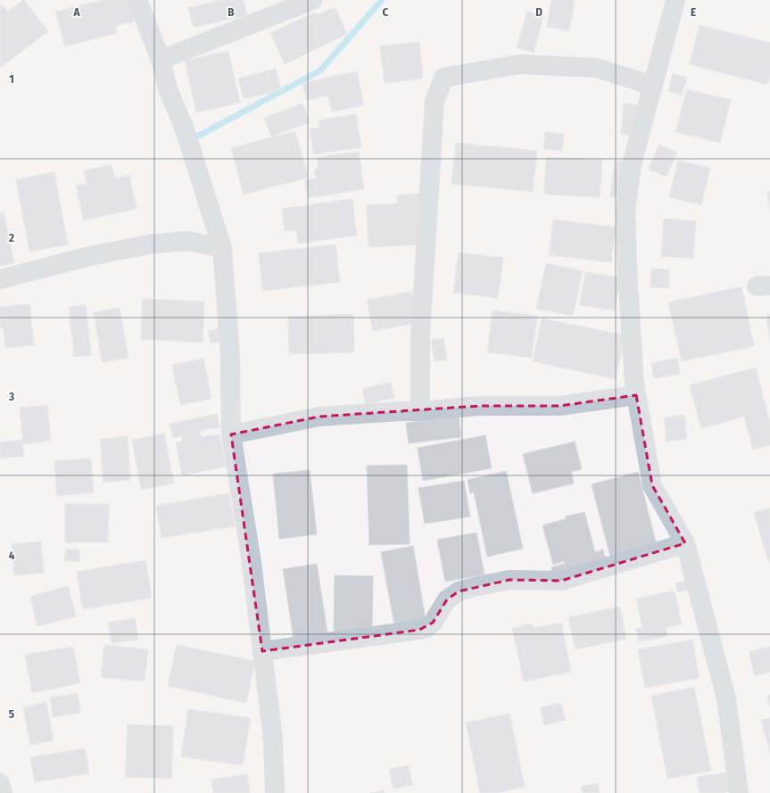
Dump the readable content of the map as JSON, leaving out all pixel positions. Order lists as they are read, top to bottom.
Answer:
{
  "grid": {
    "columns": [
      "A",
      "B",
      "C",
      "D",
      "E"
    ],
    "rows": [
      "1",
      "2",
      "3",
      "4",
      "5"
    ]
  }
}
